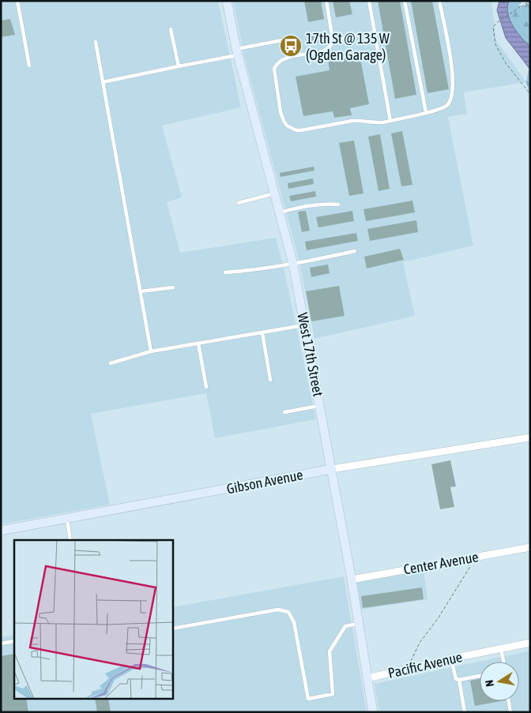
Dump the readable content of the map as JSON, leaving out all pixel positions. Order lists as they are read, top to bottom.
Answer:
{
  "streets": {
    "street": [
      "West 17th Street",
      "Gibson Avenue",
      "Center Avenue",
      "Pacific Avenue"
    ]
  },
  "crossings": [
    ["West 17th Street", "Gibson Avenue"],
    ["West 17th Street", "Center Avenue"],
    ["West 17th Street", "Pacific Avenue"]
  ],
  "places": {
    "bus stop": ["17th St @ 135 W (Ogden Garage)"]
  },
  "north": "left"
}
